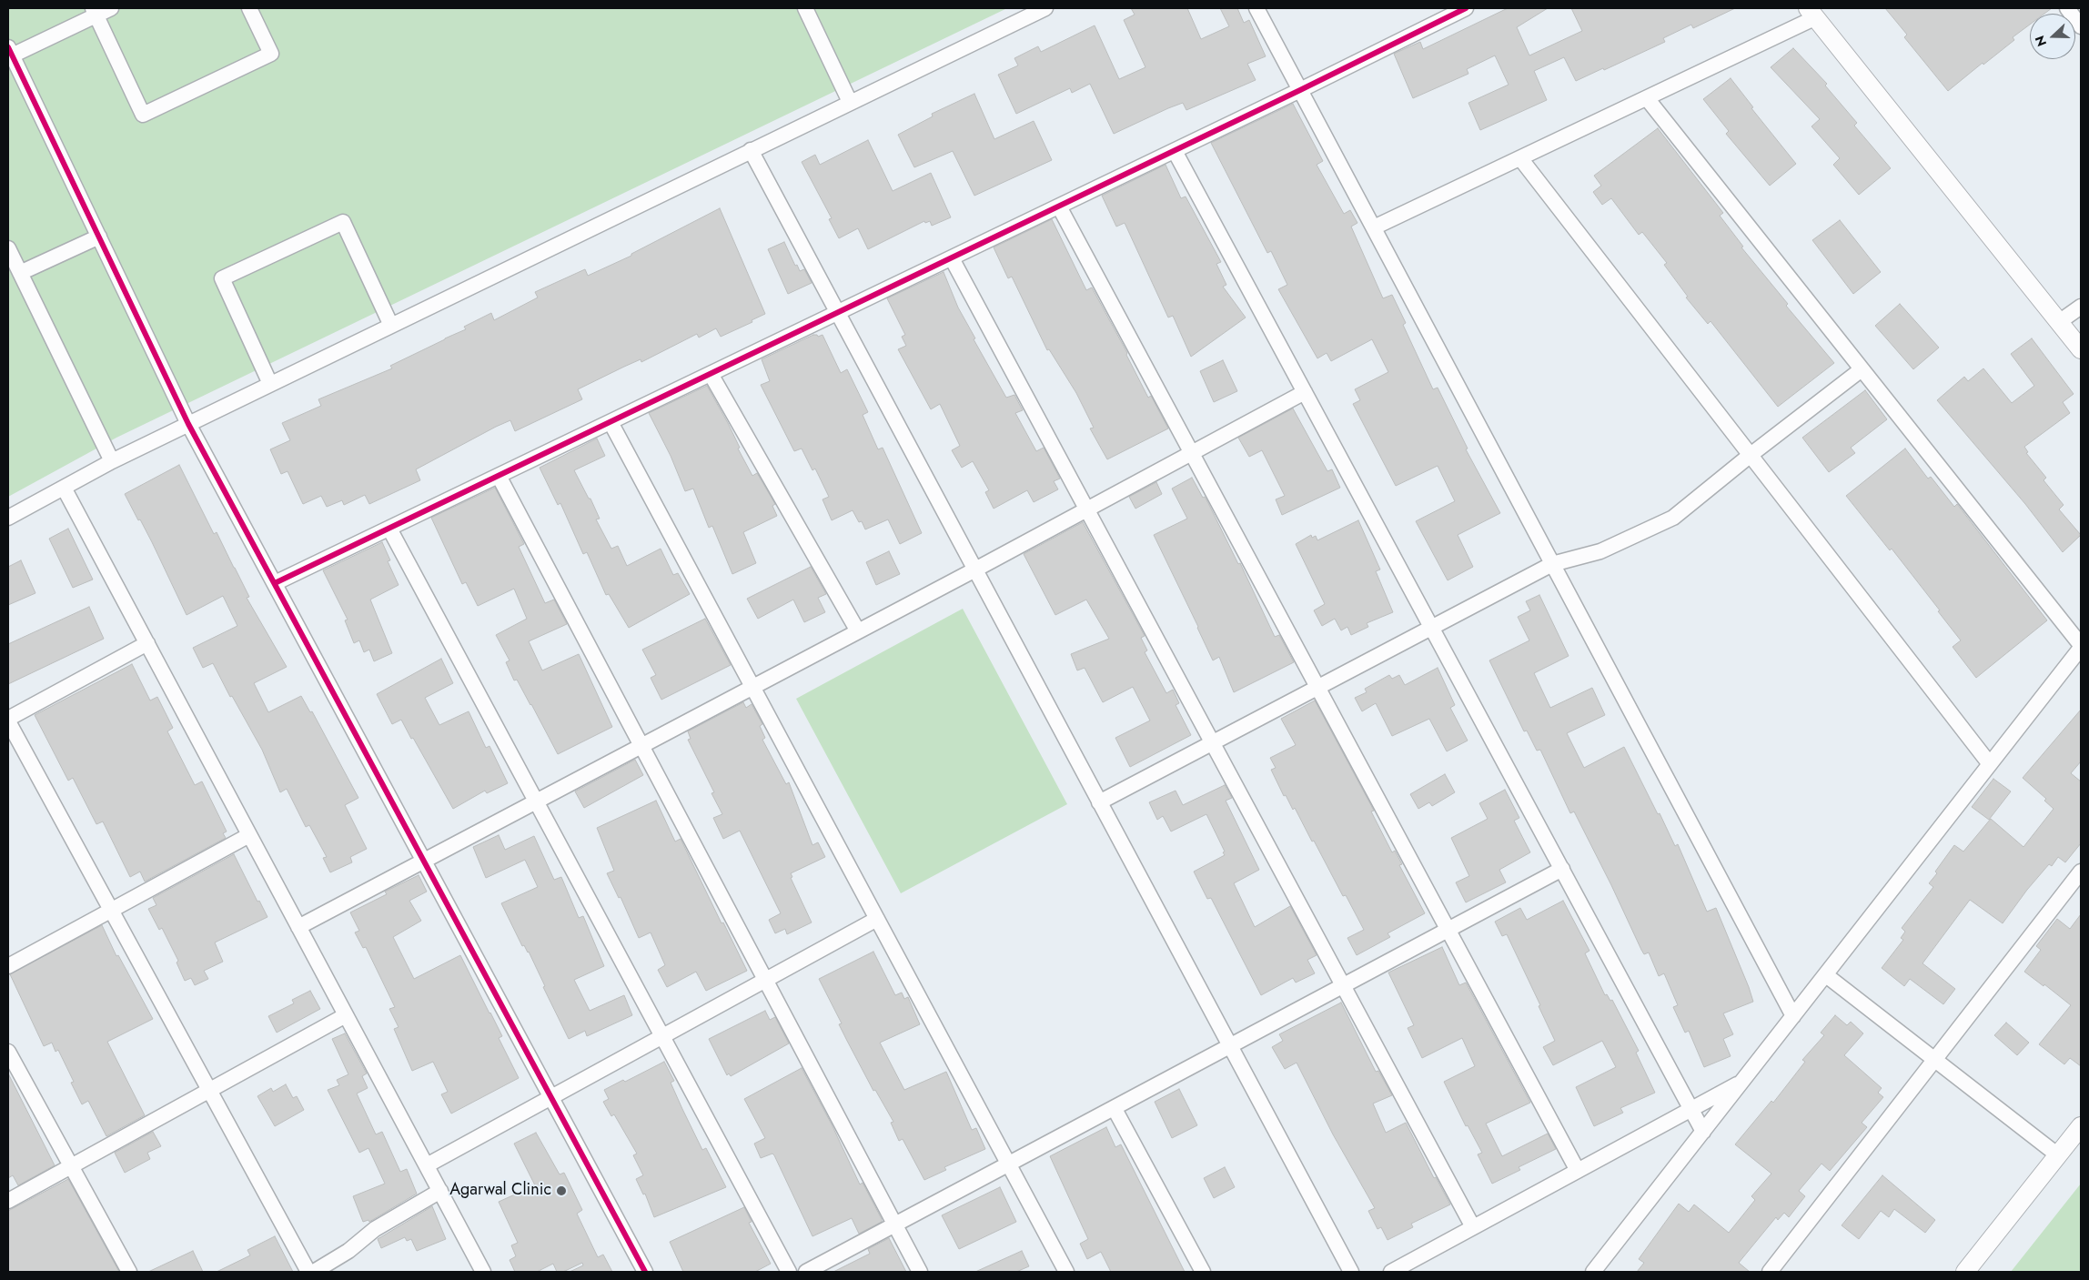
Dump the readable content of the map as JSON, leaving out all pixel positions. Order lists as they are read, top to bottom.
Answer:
{
  "places": ["Agarwal Clinic"],
  "north": "left"
}
